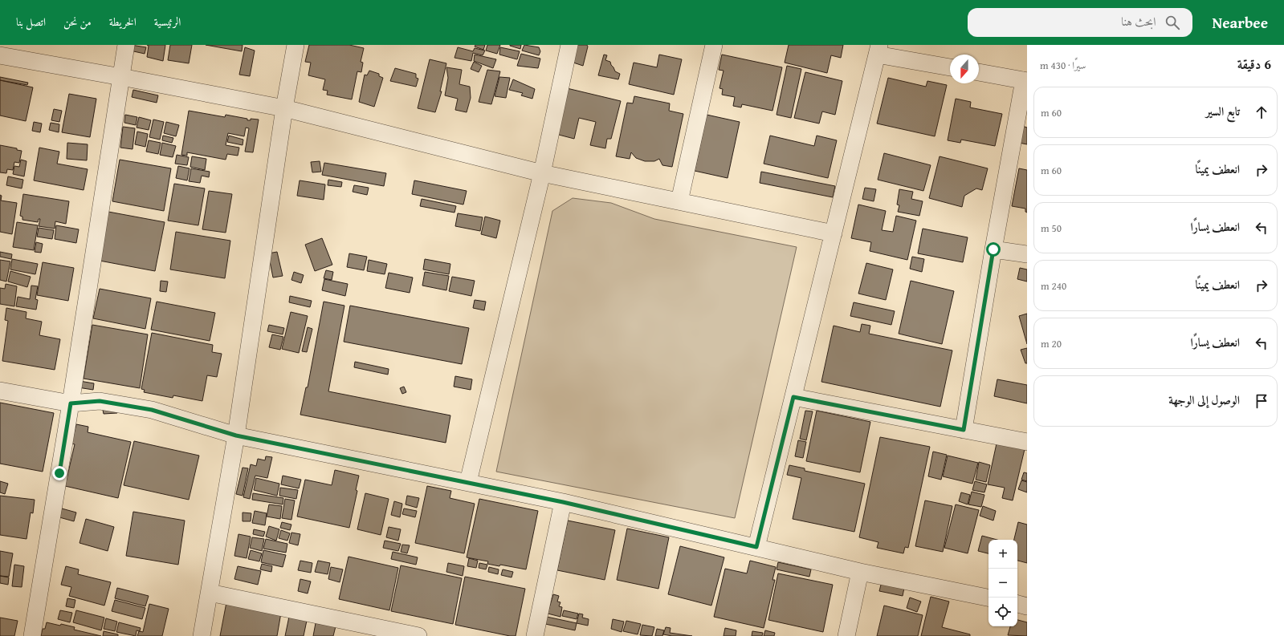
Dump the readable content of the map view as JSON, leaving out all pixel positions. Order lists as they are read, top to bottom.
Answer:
{
  "north": "bottom",
  "page": {
    "header": "Nearbee",
    "search": "ابحث هنا",
    "nav": [
      "الرئيسية",
      "الخريطة",
      "من نحن",
      "اتصل بنا"
    ],
    "heading": ["6 دقيقة", "سيرًا · 430 m"],
    "list": [
      ["تابع السير", "60 m"],
      ["انعطف يمينًا", "60 m"],
      ["انعطف يسارًا", "50 m"],
      ["انعطف يمينًا", "240 m"],
      ["انعطف يسارًا", "20 m"],
      "الوصول إلى الوجهة"
    ],
    "map_buttons": ["+", "−"]
  }
}
